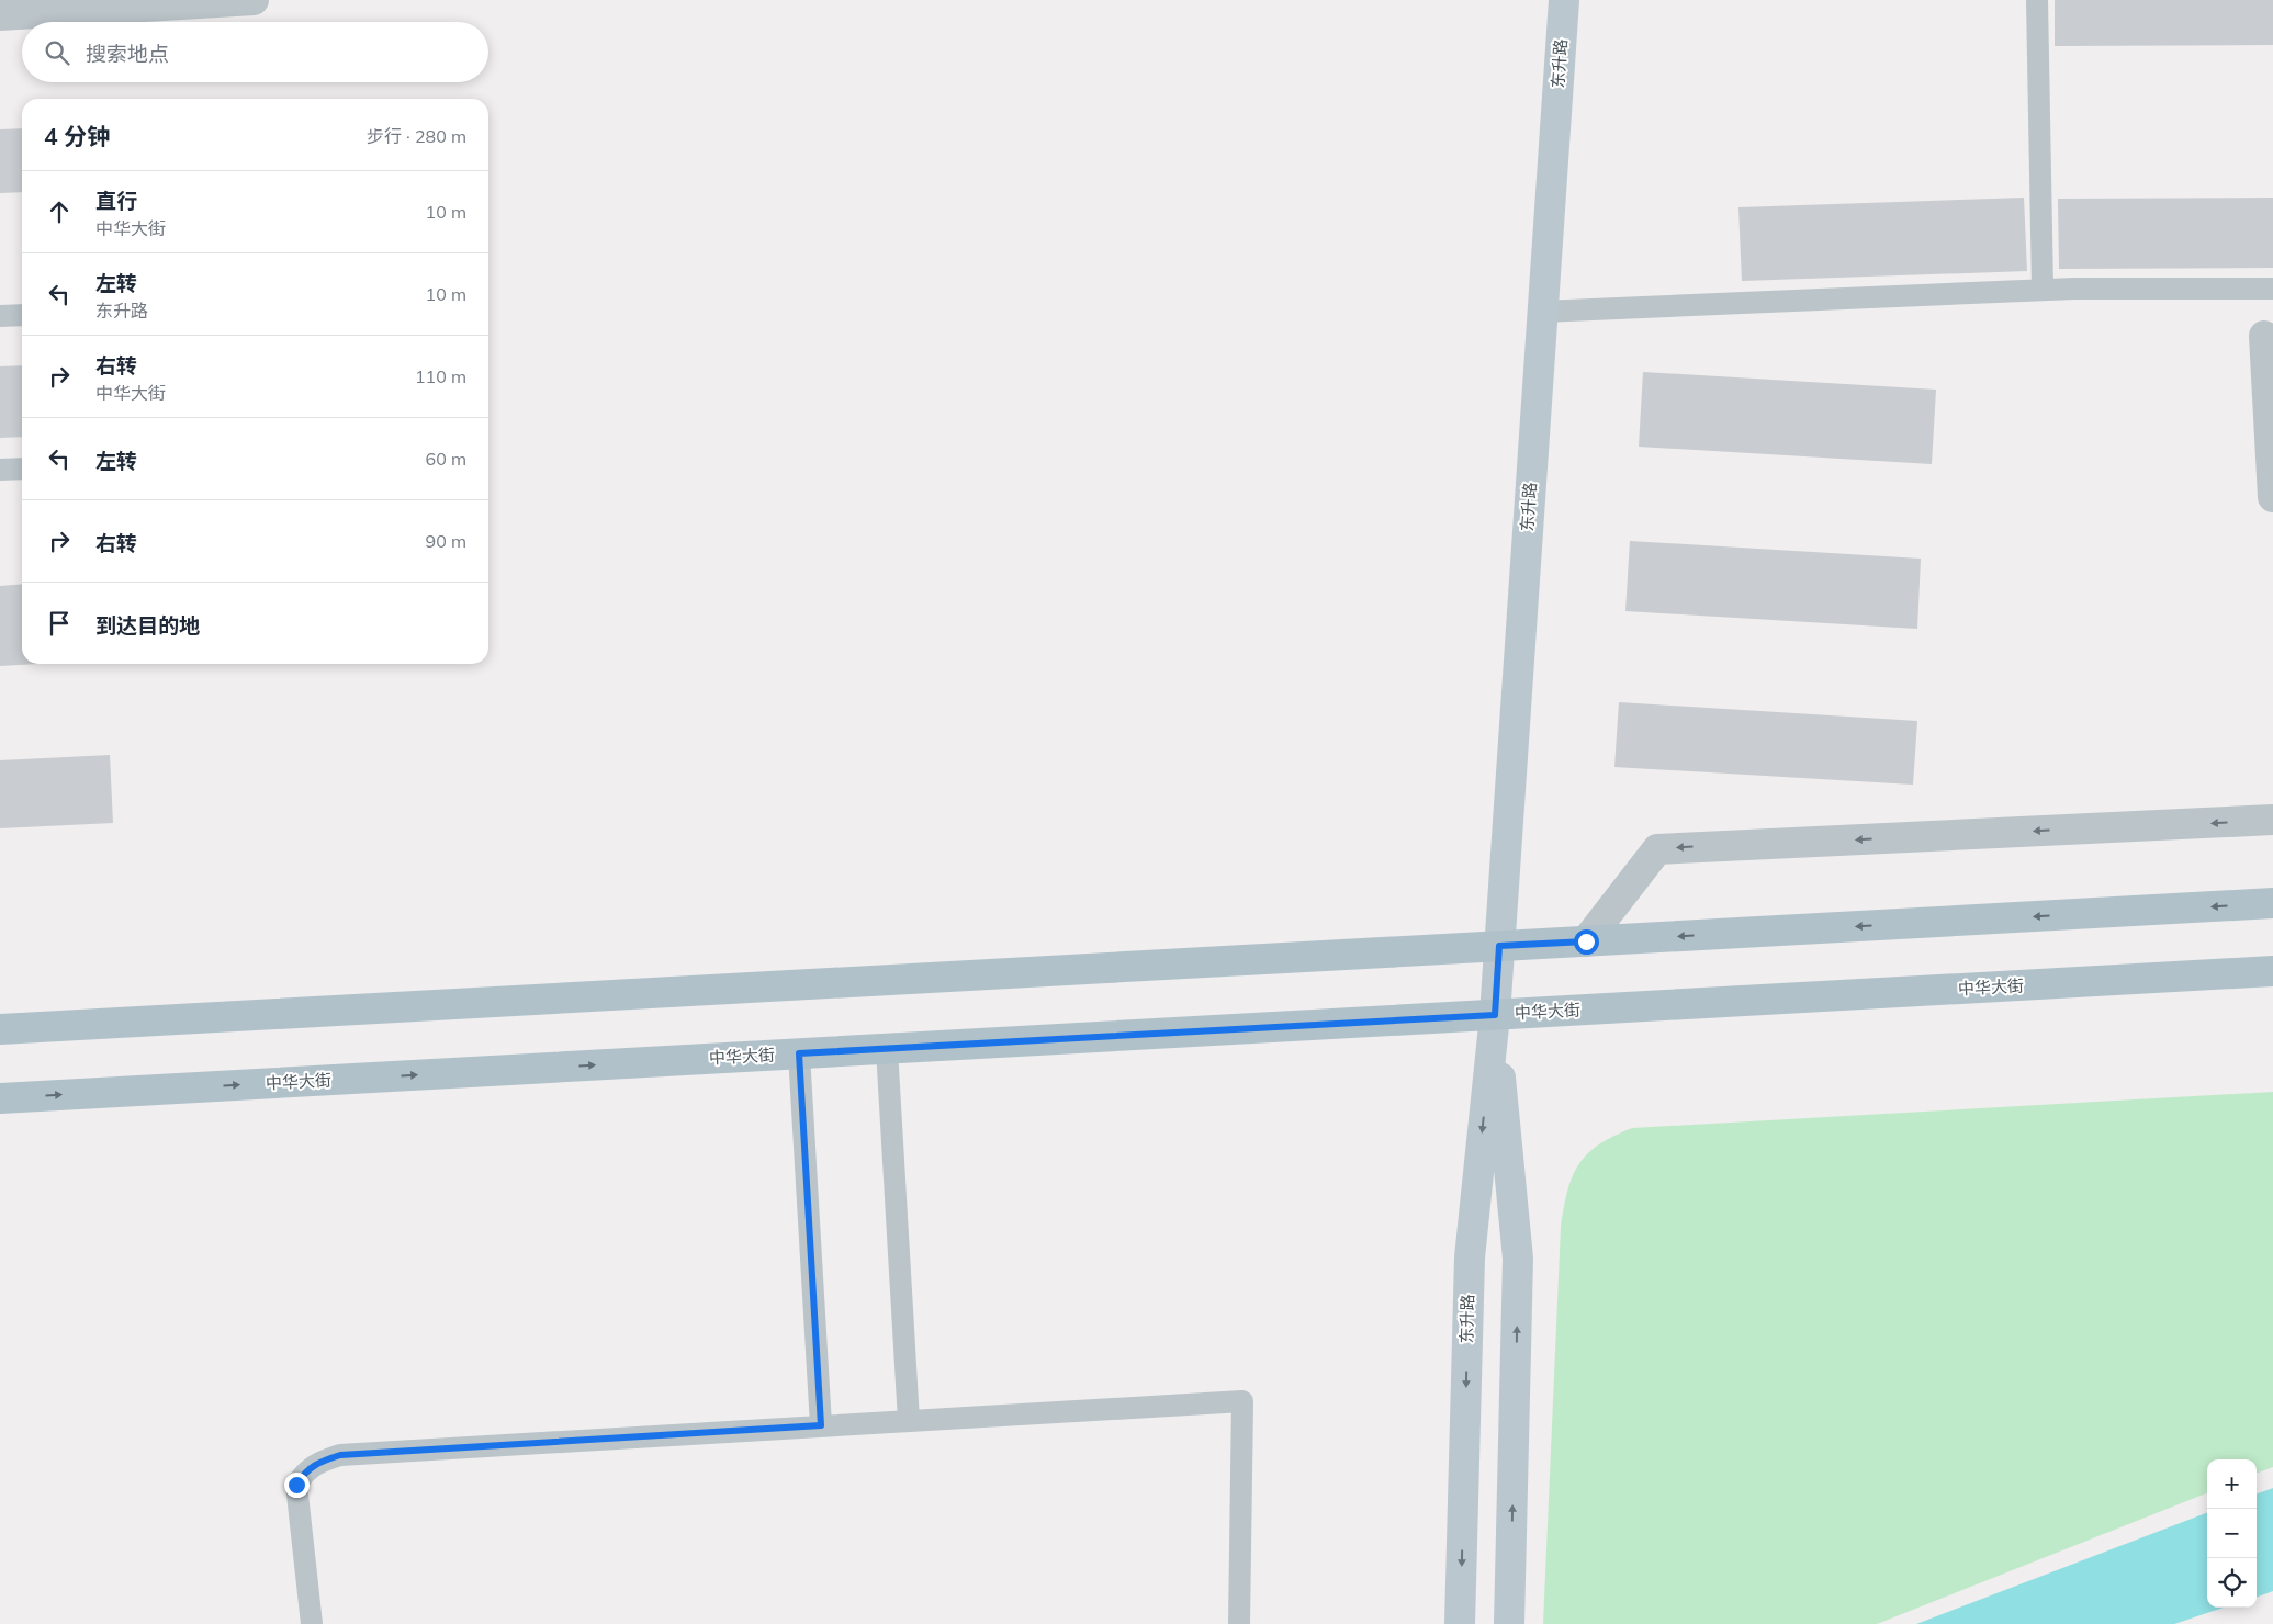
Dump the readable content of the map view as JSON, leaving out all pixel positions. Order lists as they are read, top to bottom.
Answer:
{
  "streets": {
    "main road": ["东升路", "中华大街"]
  },
  "crossings": [
    ["东升路", "中华大街"]
  ],
  "page": {
    "search": "搜索地点",
    "heading": ["4 分钟", "步行 · 280 m"],
    "list": [
      ["直行", "中华大街", "10 m"],
      ["左转", "东升路", "10 m"],
      ["右转", "中华大街", "110 m"],
      ["左转", "60 m"],
      ["右转", "90 m"],
      "到达目的地"
    ],
    "map_buttons": ["+", "−"]
  }
}
